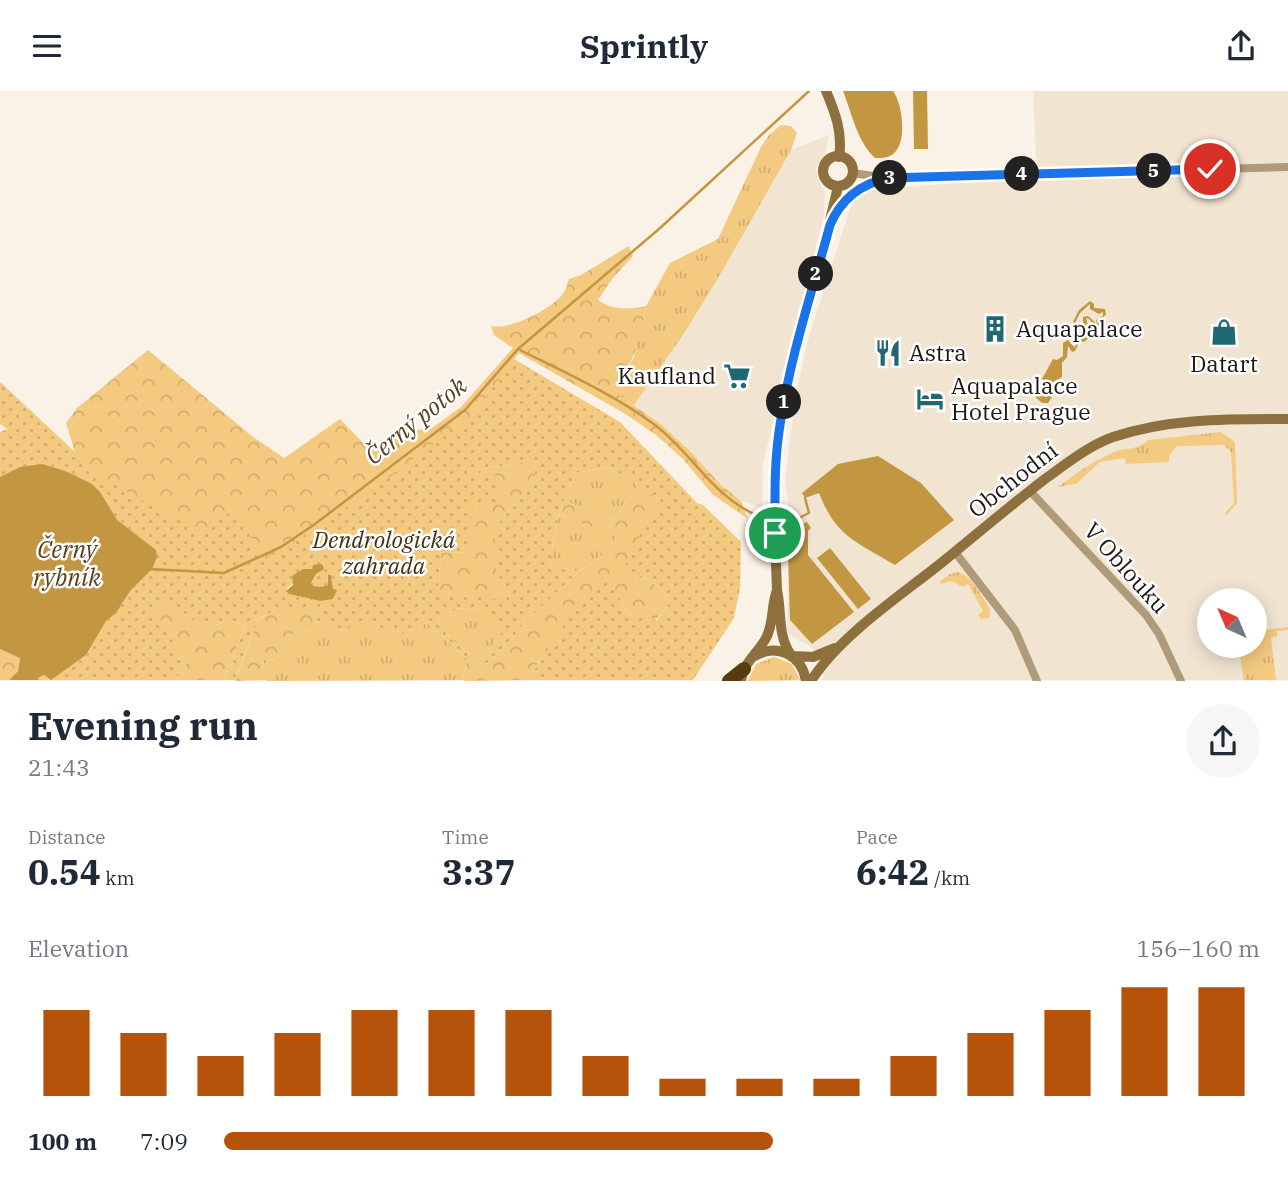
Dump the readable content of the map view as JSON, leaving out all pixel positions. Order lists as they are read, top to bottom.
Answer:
{
  "streets": {
    "street": ["Obchodní", "V Oblouku"]
  },
  "crossings": [
    ["Obchodní", "V Oblouku"]
  ],
  "water": ["Černý potok", "Černý rybník"],
  "parks": ["Dendrologická zahrada"],
  "places": {
    "building": ["Aquapalace"],
    "shop": ["Datart"],
    "restaurant": ["Astra"],
    "supermarket": ["Kaufland"],
    "hotel": ["Aquapalace Hotel Prague"]
  },
  "north": "top left",
  "page": {
    "header": "Sprintly",
    "pins": [
      "5",
      "4",
      "3",
      "2",
      "1"
    ],
    "heading": ["Evening run", "21:43"],
    "stats": [
      ["Distance", "0.54 km"],
      ["Time", "3:37"],
      ["Pace", "6:42 /km"]
    ],
    "chart": ["Elevation", "156–160 m"],
    "list": [
      {
        "name": "100 m",
        "note": "7:09"
      }
    ]
  }
}
